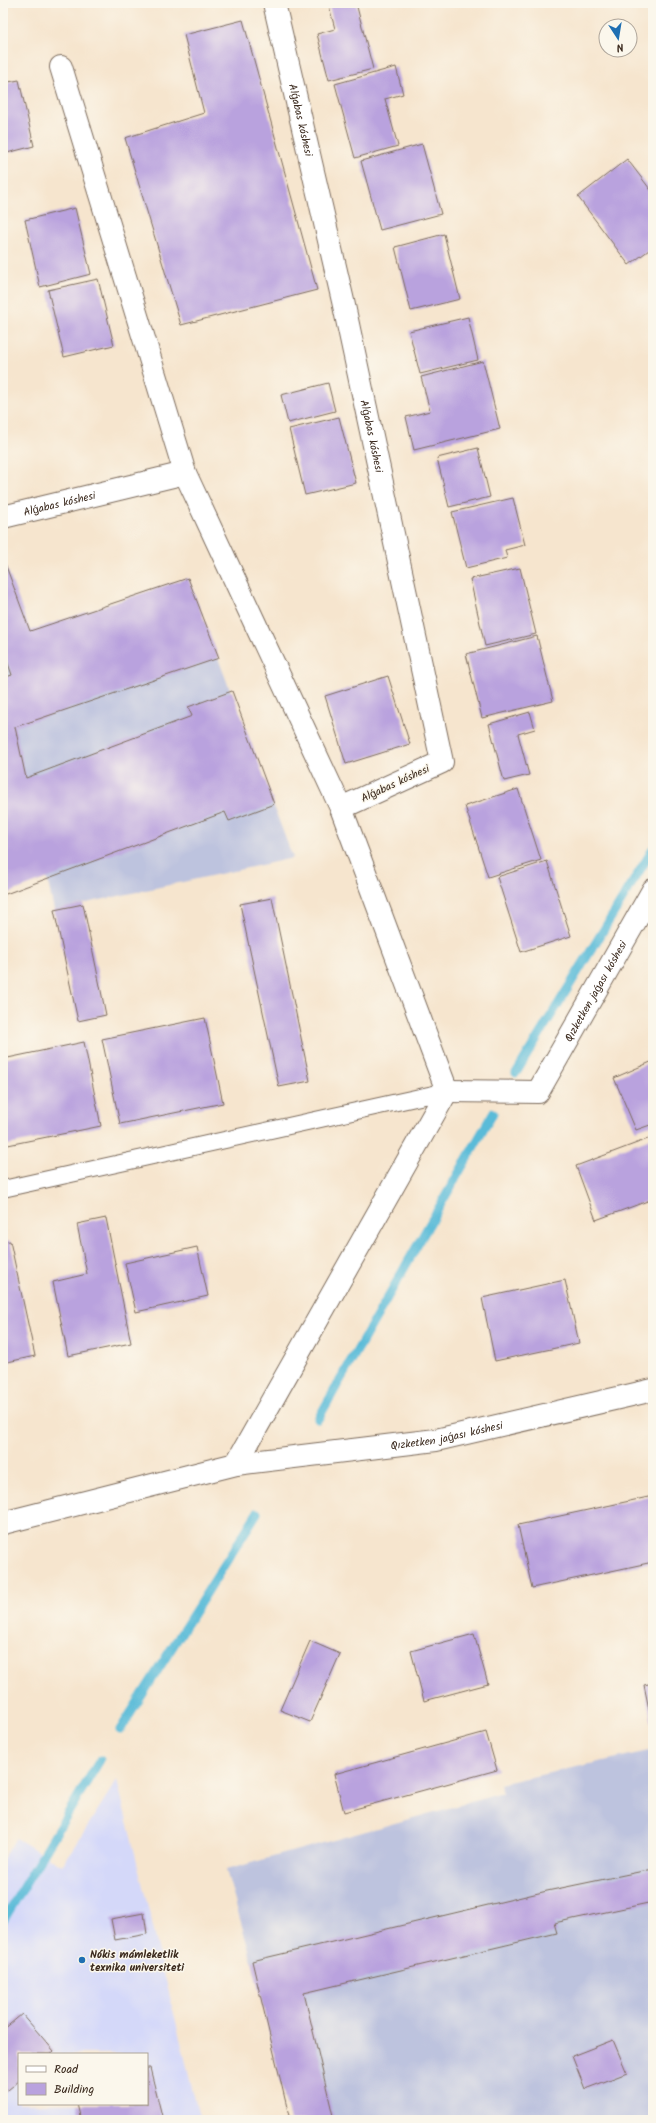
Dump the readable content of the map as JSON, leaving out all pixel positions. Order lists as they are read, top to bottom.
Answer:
{
  "streets": {
    "street": ["Alǵabas kóshesi", "Qızketken jaǵası kóshesi"]
  },
  "places": ["Nókis mámleketlik texnika universiteti"],
  "legend": ["Road", "Building"],
  "north": "bottom"
}
